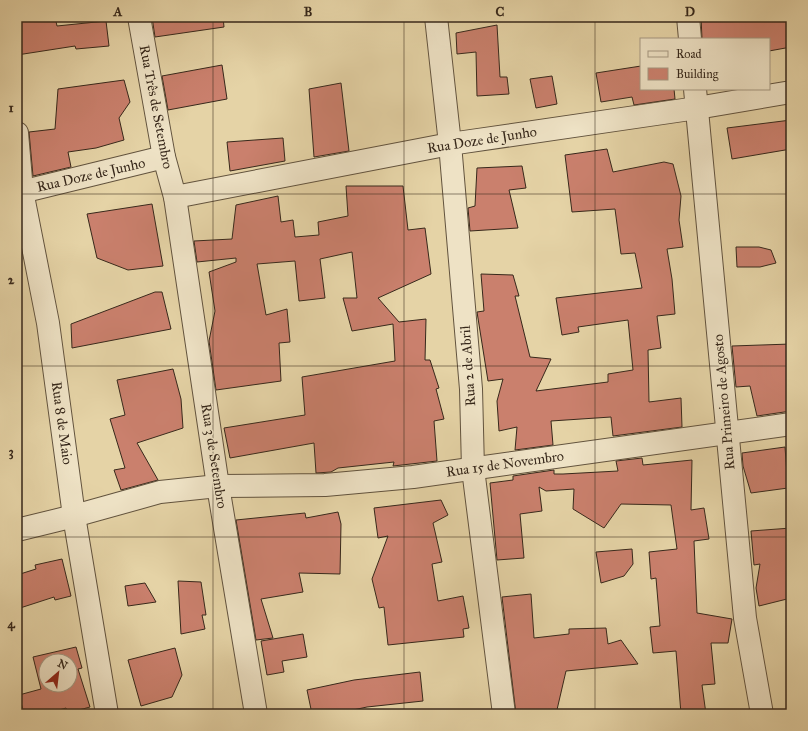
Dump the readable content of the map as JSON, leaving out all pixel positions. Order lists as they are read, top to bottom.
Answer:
{
  "streets": {
    "street": [
      "Rua Três de Setembro",
      "Rua Doze de Junho",
      "Rua 2 de Abril",
      "Rua Primeiro de Agosto",
      "Rua 8 de Maio",
      "Rua 3 de Setembro",
      "Rua 15 de Novembro"
    ]
  },
  "crossings": [
    ["Rua Três de Setembro", "Rua Doze de Junho"],
    ["Rua Três de Setembro", "Rua 3 de Setembro"],
    ["Rua Doze de Junho", "Rua 2 de Abril"],
    ["Rua Doze de Junho", "Rua Primeiro de Agosto"],
    ["Rua Doze de Junho", "Rua 8 de Maio"],
    ["Rua Doze de Junho", "Rua 3 de Setembro"],
    ["Rua 2 de Abril", "Rua 15 de Novembro"],
    ["Rua Primeiro de Agosto", "Rua 15 de Novembro"],
    ["Rua 8 de Maio", "Rua 15 de Novembro"],
    ["Rua 3 de Setembro", "Rua 15 de Novembro"]
  ],
  "legend": ["Road", "Building"],
  "north": "top right",
  "grid": {
    "columns": [
      "A",
      "B",
      "C",
      "D"
    ],
    "rows": [
      "1",
      "2",
      "3",
      "4"
    ]
  }
}
